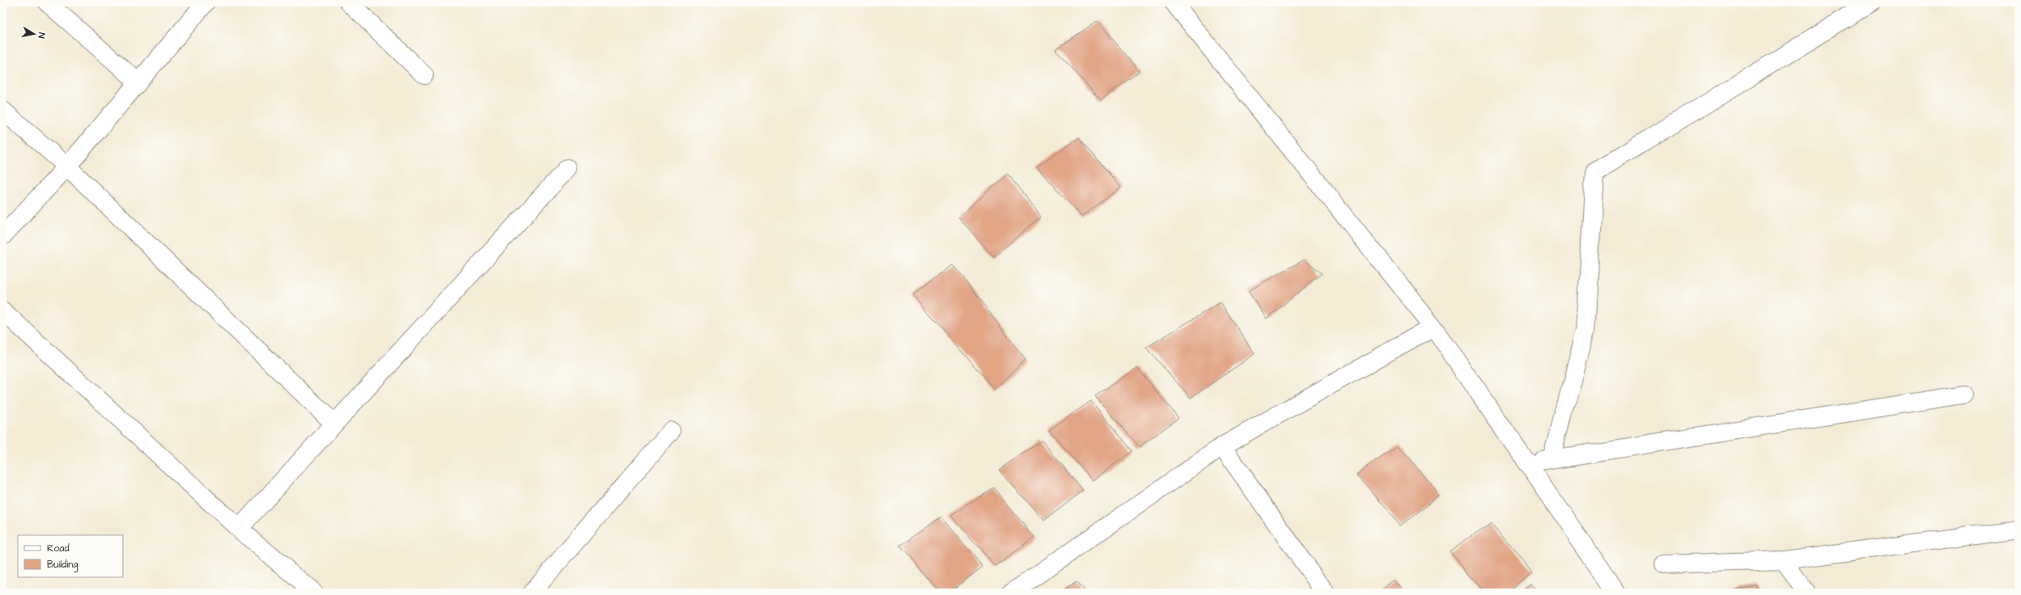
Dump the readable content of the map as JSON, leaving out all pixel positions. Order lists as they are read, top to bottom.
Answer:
{
  "legend": ["Road", "Building"],
  "north": "right"
}
